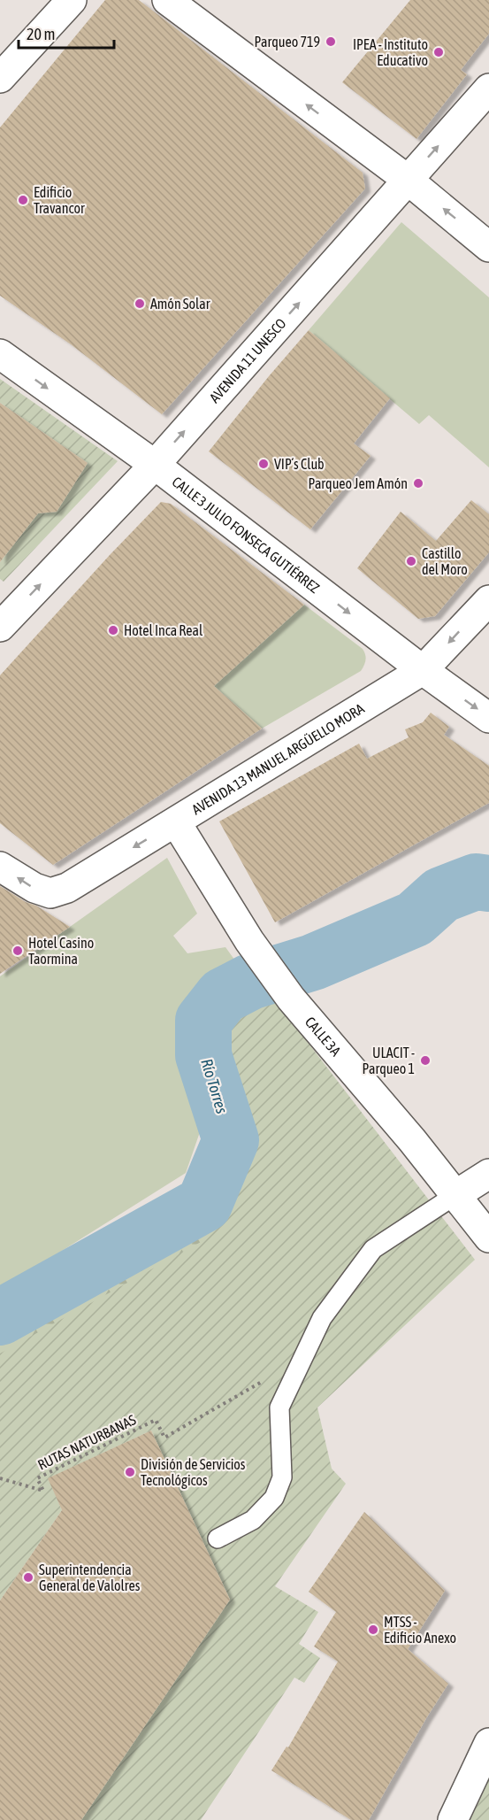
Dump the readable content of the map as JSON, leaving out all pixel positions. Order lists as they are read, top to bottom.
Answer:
{
  "streets": {
    "street": [
      "AVENIDA 11 UNESCO",
      "CALLE 3 JULIO FONSECA GUTIÉRREZ",
      "AVENIDA 13 MANUEL ARGÜELLO MORA",
      "CALLE 3A"
    ],
    "path": ["RUTAS NATURBANAS"]
  },
  "crossings": [
    ["AVENIDA 11 UNESCO", "CALLE 3 JULIO FONSECA GUTIÉRREZ"],
    ["CALLE 3 JULIO FONSECA GUTIÉRREZ", "AVENIDA 13 MANUEL ARGÜELLO MORA"],
    ["AVENIDA 13 MANUEL ARGÜELLO MORA", "CALLE 3A"]
  ],
  "one_way": ["AVENIDA 11 UNESCO", "CALLE 3 JULIO FONSECA GUTIÉRREZ", "AVENIDA 13 MANUEL ARGÜELLO MORA"],
  "water": ["Río Torres"],
  "places": [
    "Parqueo 719",
    "IPEA - Instituto Educativo",
    "Edificio Travancor",
    "Amón Solar",
    "VIP´s Club",
    "Parqueo Jem Amón",
    "Castillo del Moro",
    "Hotel Inca Real",
    "Hotel Casino Taormina",
    "ULACIT - Parqueo 1",
    "División de Servicios Tecnológicos",
    "Superintendencia General de Valolres",
    "MTSS - Edificio Anexo"
  ],
  "scale_bar": "20 m"
}
